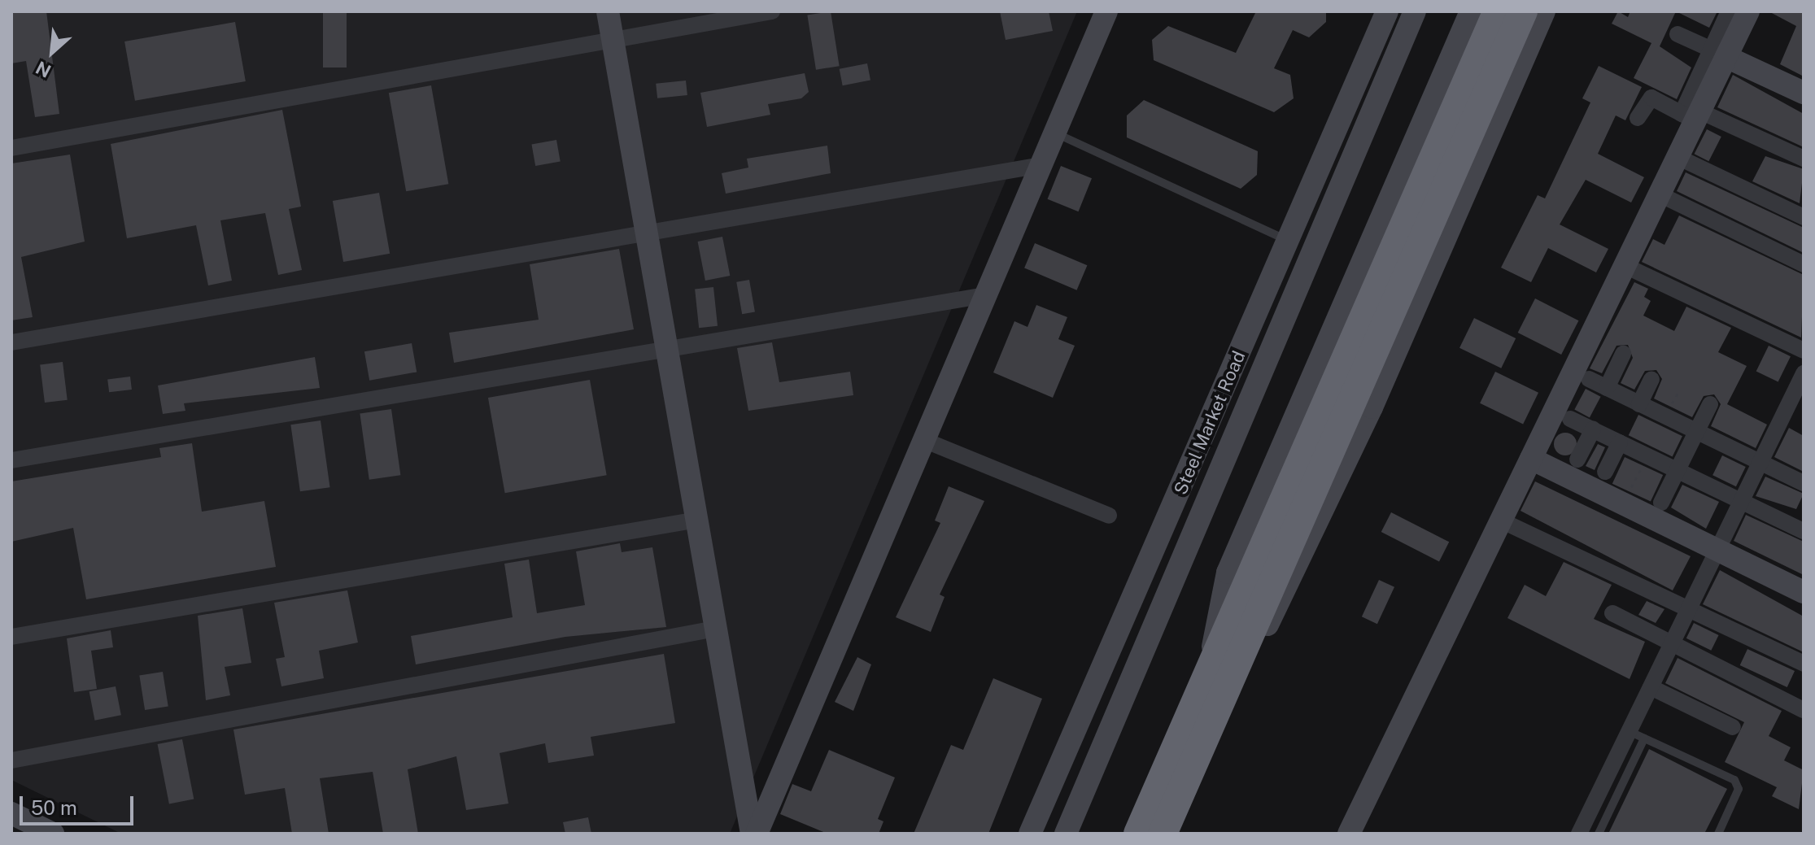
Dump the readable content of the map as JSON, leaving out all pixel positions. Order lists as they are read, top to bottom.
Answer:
{
  "streets": {
    "street": ["Steel Market Road"]
  },
  "scale_bar": "50 m",
  "north": "bottom left"
}
